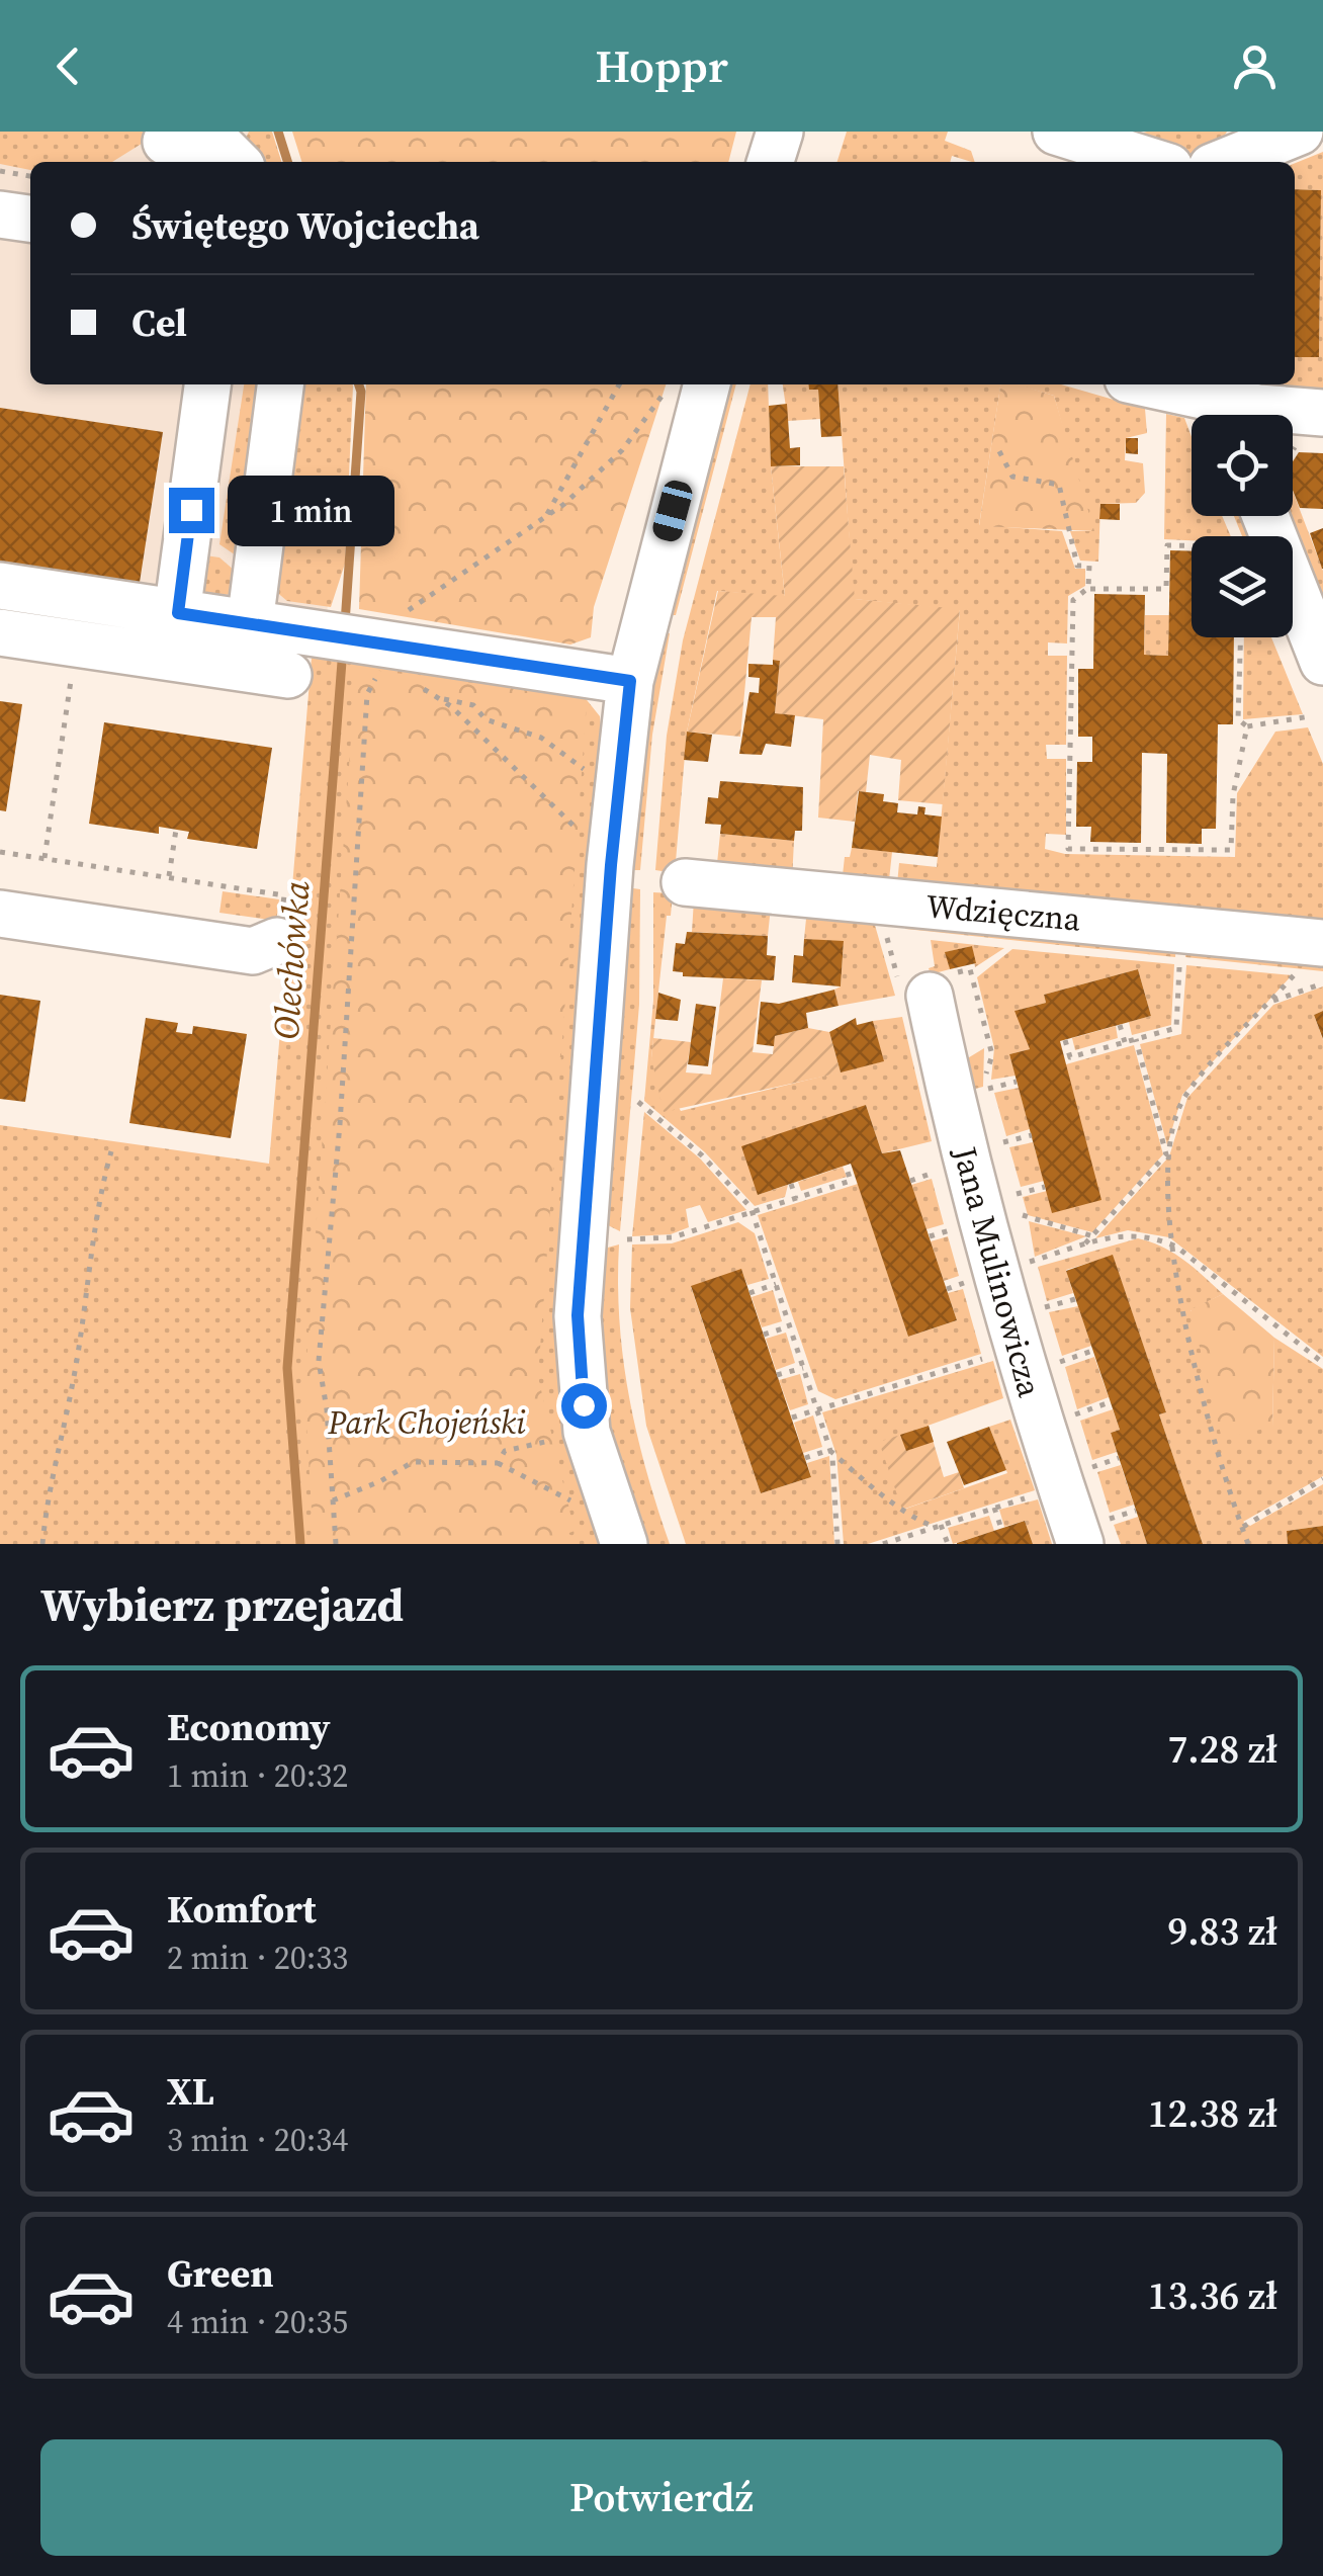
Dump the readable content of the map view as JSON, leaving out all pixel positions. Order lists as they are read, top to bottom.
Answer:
{
  "streets": {
    "street": ["Wdzięczna", "Jana Mulinowicza"]
  },
  "water": ["Olechówka"],
  "parks": ["Park Chojeński"],
  "page": {
    "header": "Hoppr",
    "banner": ["Świętego Wojciecha", "Cel"],
    "bubble": "1 min",
    "heading": "Wybierz przejazd",
    "list": [
      {
        "name": "Economy",
        "note": "1 min · 20:32",
        "value": "7.28 zł"
      },
      {
        "name": "Komfort",
        "note": "2 min · 20:33",
        "value": "9.83 zł"
      },
      {
        "name": "XL",
        "note": "3 min · 20:34",
        "value": "12.38 zł"
      },
      {
        "name": "Green",
        "note": "4 min · 20:35",
        "value": "13.36 zł"
      }
    ],
    "buttons": "Potwierdź"
  }
}
